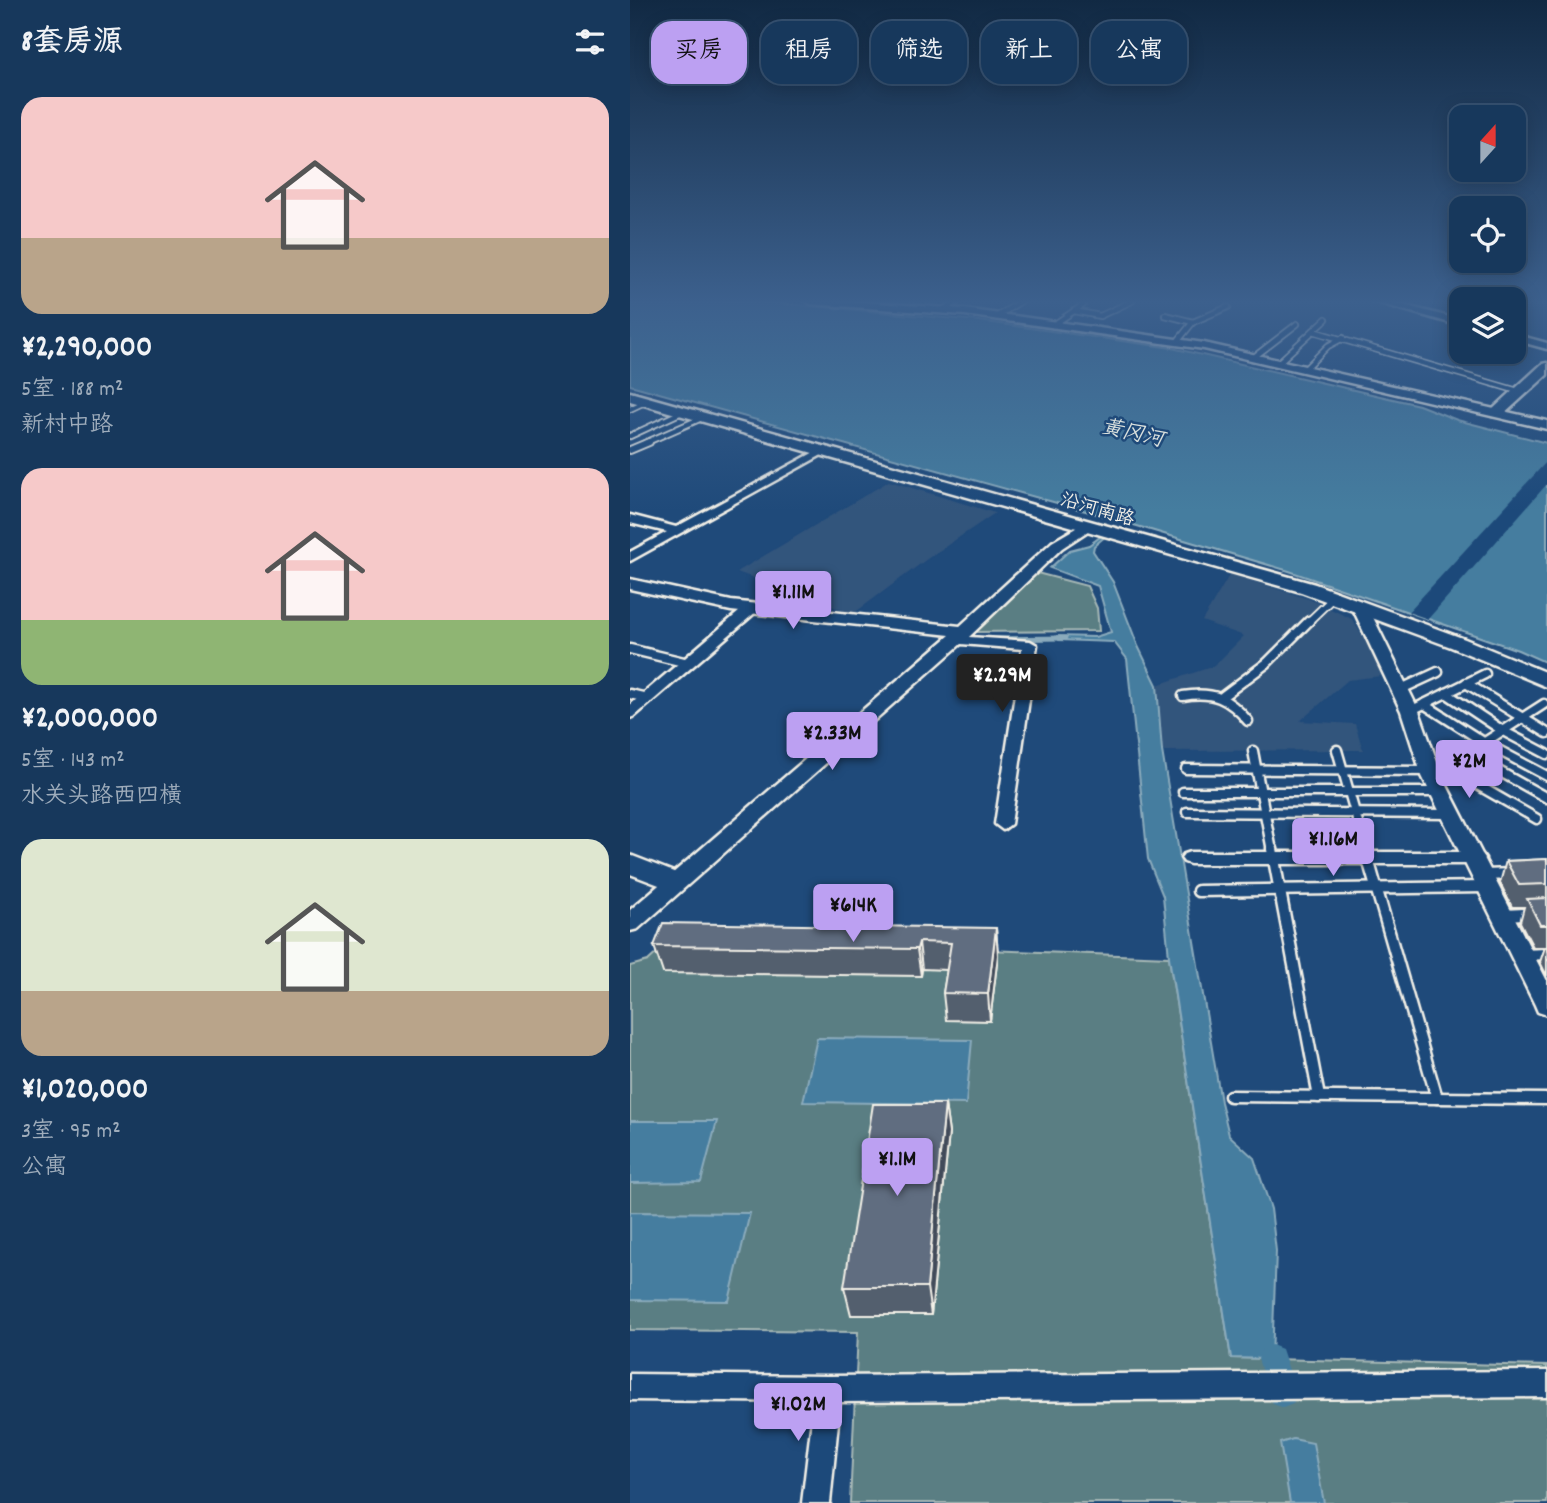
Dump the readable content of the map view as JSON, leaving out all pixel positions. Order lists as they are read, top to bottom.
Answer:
{
  "streets": {
    "main road": ["沿河南路"]
  },
  "water": ["黄冈河"],
  "north": "top",
  "page": {
    "heading": "8套房源",
    "chip": [
      "买房",
      "租房",
      "筛选",
      "新上",
      "公寓"
    ],
    "list": [
      {
        "name": "¥2,290,000",
        "note": "5室 · 188 m² · 新村中路"
      },
      {
        "name": "¥2,000,000",
        "note": "5室 · 143 m² · 水关头路西四横"
      },
      {
        "name": "¥1,020,000",
        "note": "3室 · 95 m² · 公寓"
      }
    ],
    "price": [
      "¥1.11M",
      "¥2.29M",
      "¥2.33M",
      "¥2M",
      "¥1.16M",
      "¥614K",
      "¥1.1M",
      "¥1.02M"
    ]
  }
}
